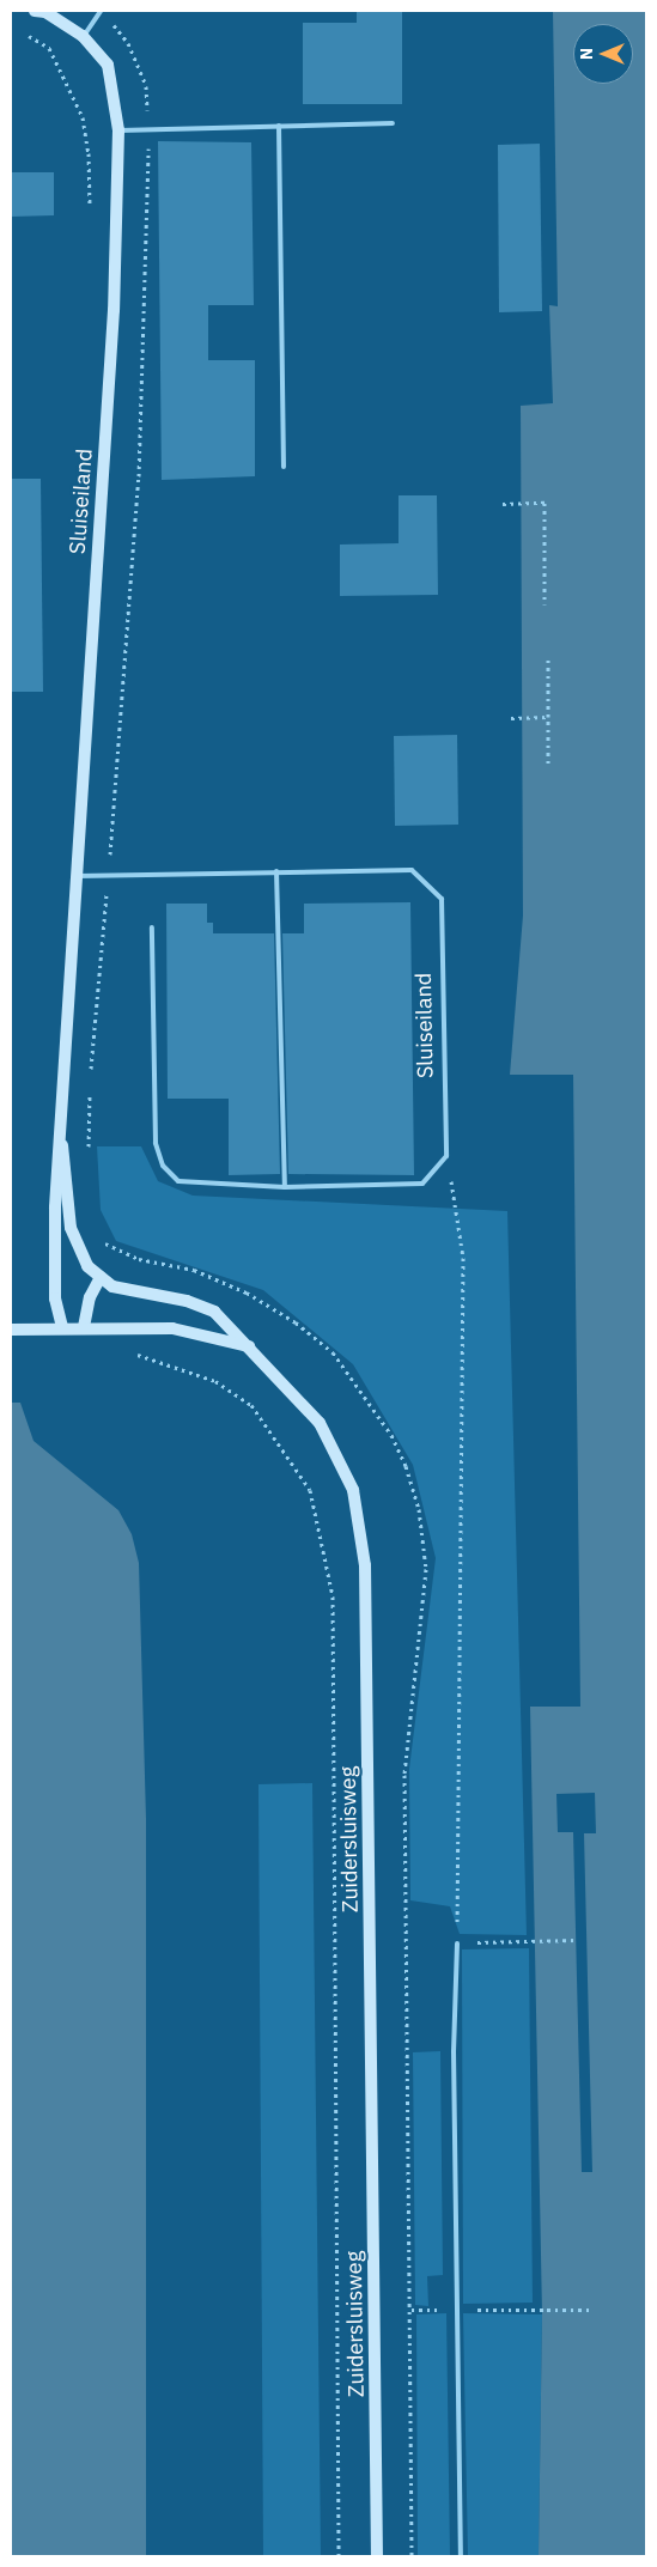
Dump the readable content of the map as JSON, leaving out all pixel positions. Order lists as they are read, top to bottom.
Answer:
{
  "streets": {
    "street": ["Sluiseiland", "Zuidersluisweg"]
  },
  "crossings": [
    ["Sluiseiland", "Zuidersluisweg"]
  ],
  "north": "left"
}
